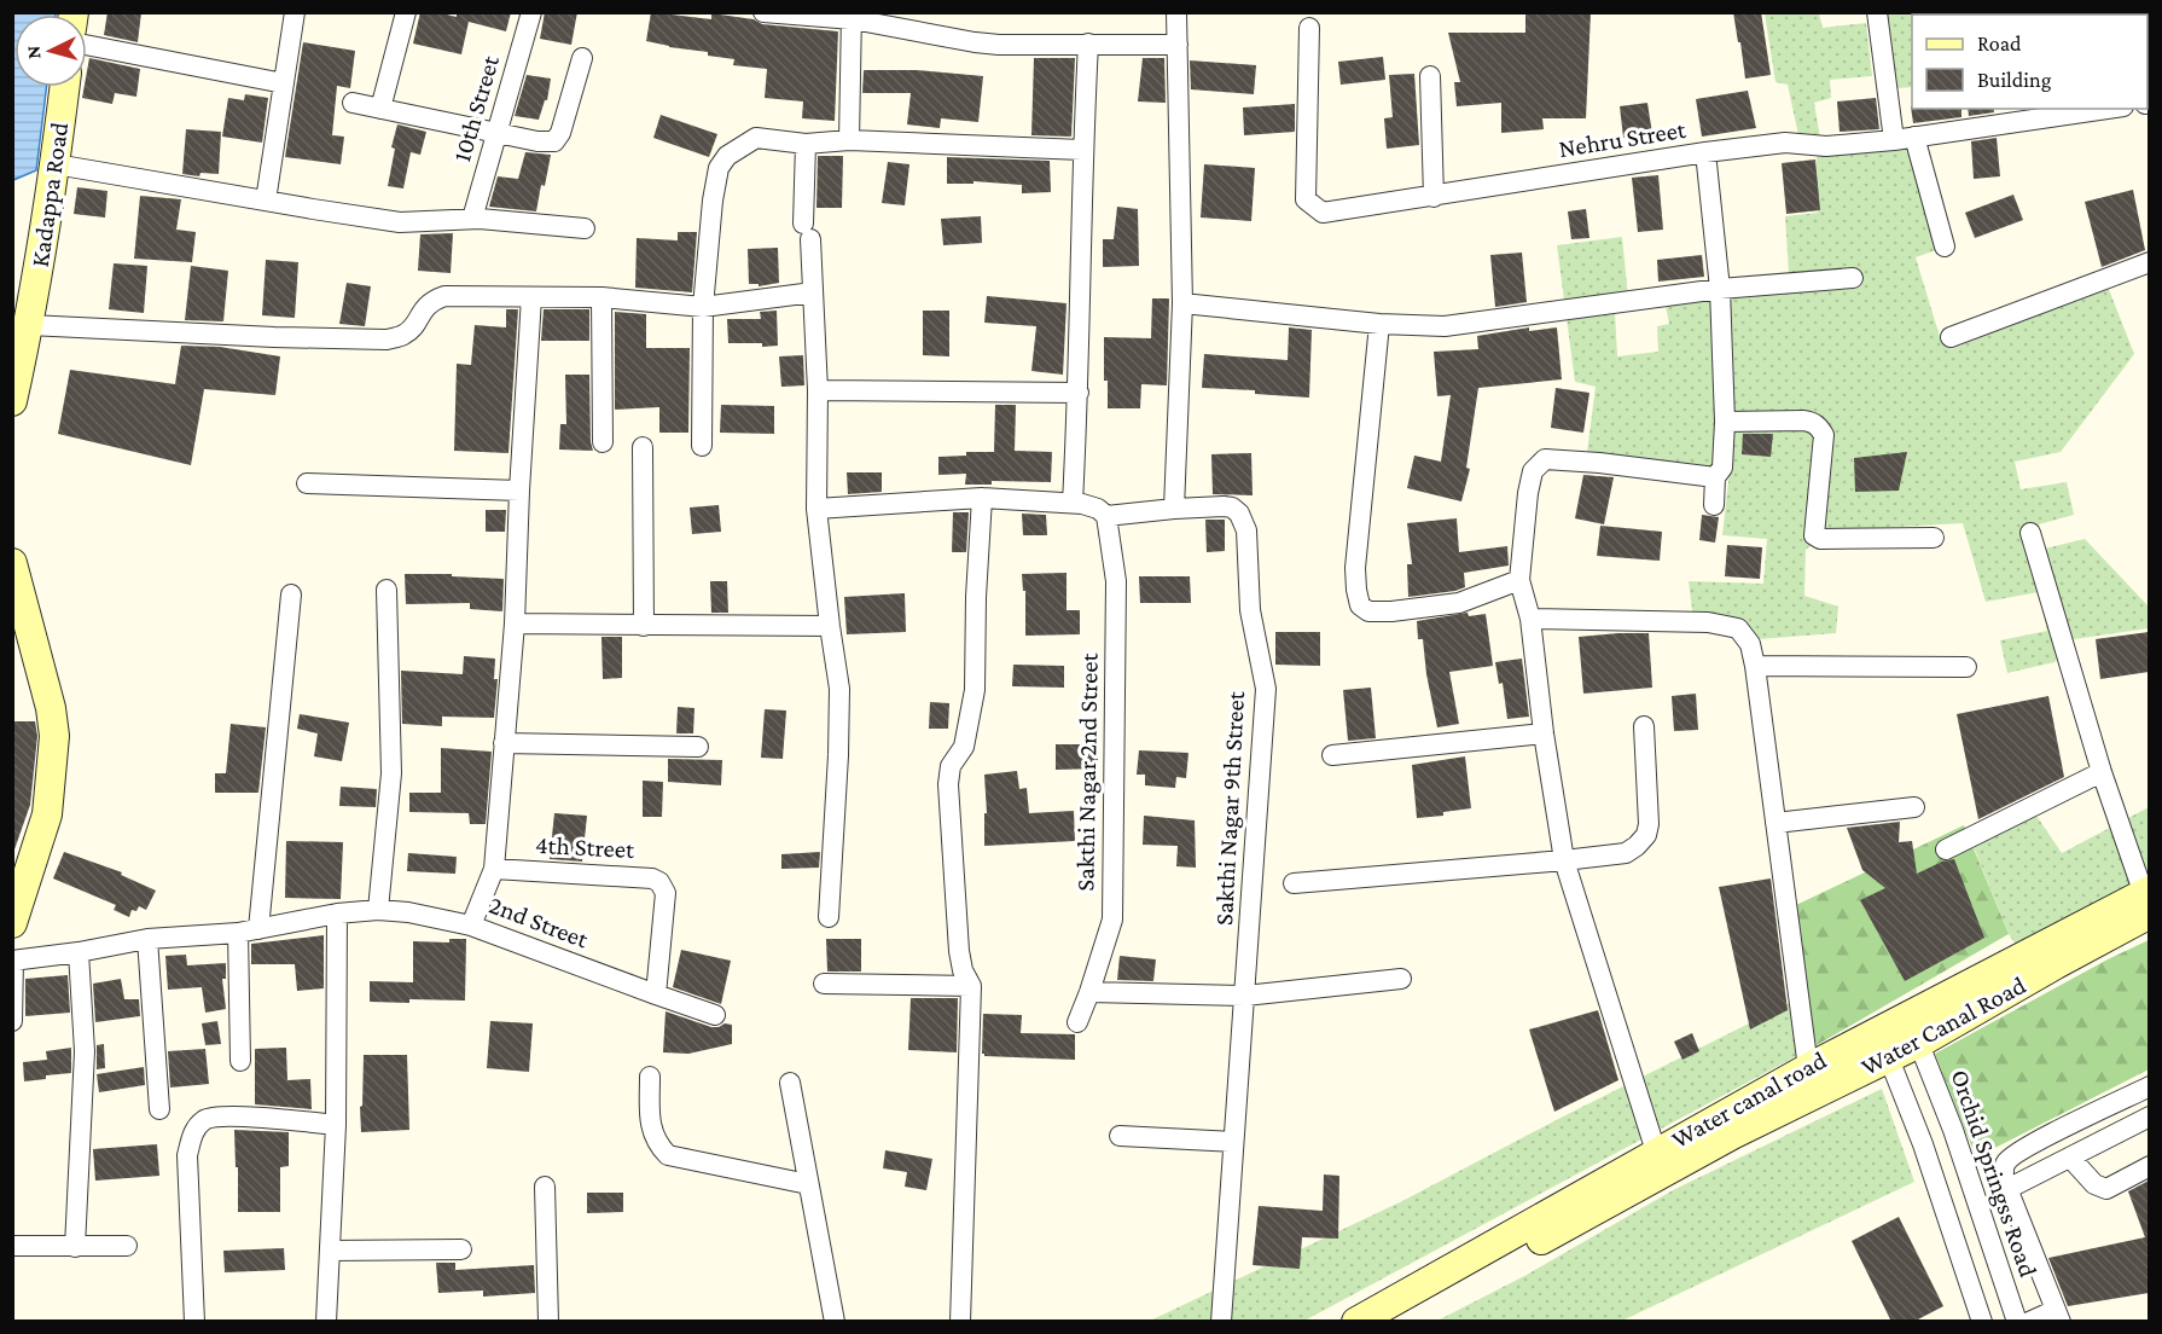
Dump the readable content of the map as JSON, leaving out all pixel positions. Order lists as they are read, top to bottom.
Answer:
{
  "streets": {
    "main road": ["Kadappa Road", "Water Canal Road", "Water canal road"],
    "street": [
      "10th Street",
      "Nehru Street",
      "Sakthi Nagar 2nd Street",
      "Sakthi Nagar 9th Street",
      "4th Street",
      "2nd Street",
      "Orchid Springss Road"
    ]
  },
  "crossings": [
    ["Sakthi Nagar 2nd Street", "Sakthi Nagar 9th Street"],
    ["4th Street", "2nd Street"],
    ["Water Canal Road", "Water canal road"],
    ["Water Canal Road", "Orchid Springss Road"],
    ["Water canal road", "Orchid Springss Road"]
  ],
  "legend": ["Road", "Building"],
  "north": "left"
}
